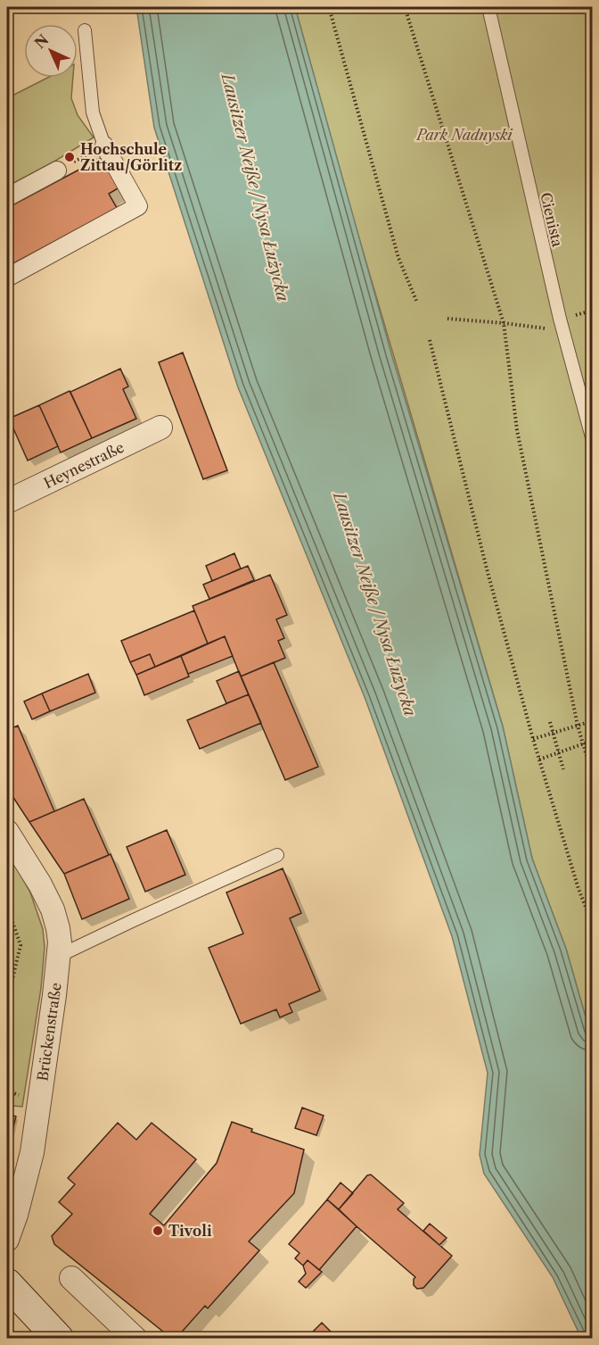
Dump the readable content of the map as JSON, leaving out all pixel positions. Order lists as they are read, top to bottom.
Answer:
{
  "streets": {
    "street": ["Heynestraße", "Brückenstraße"],
    "lane": ["Cienista"]
  },
  "water": ["Lausitzer Neiße / Nysa Łużycka"],
  "parks": ["Park Nadnyski"],
  "places": ["Hochschule Zittau/Görlitz", "Tivoli"],
  "north": "top left"
}
